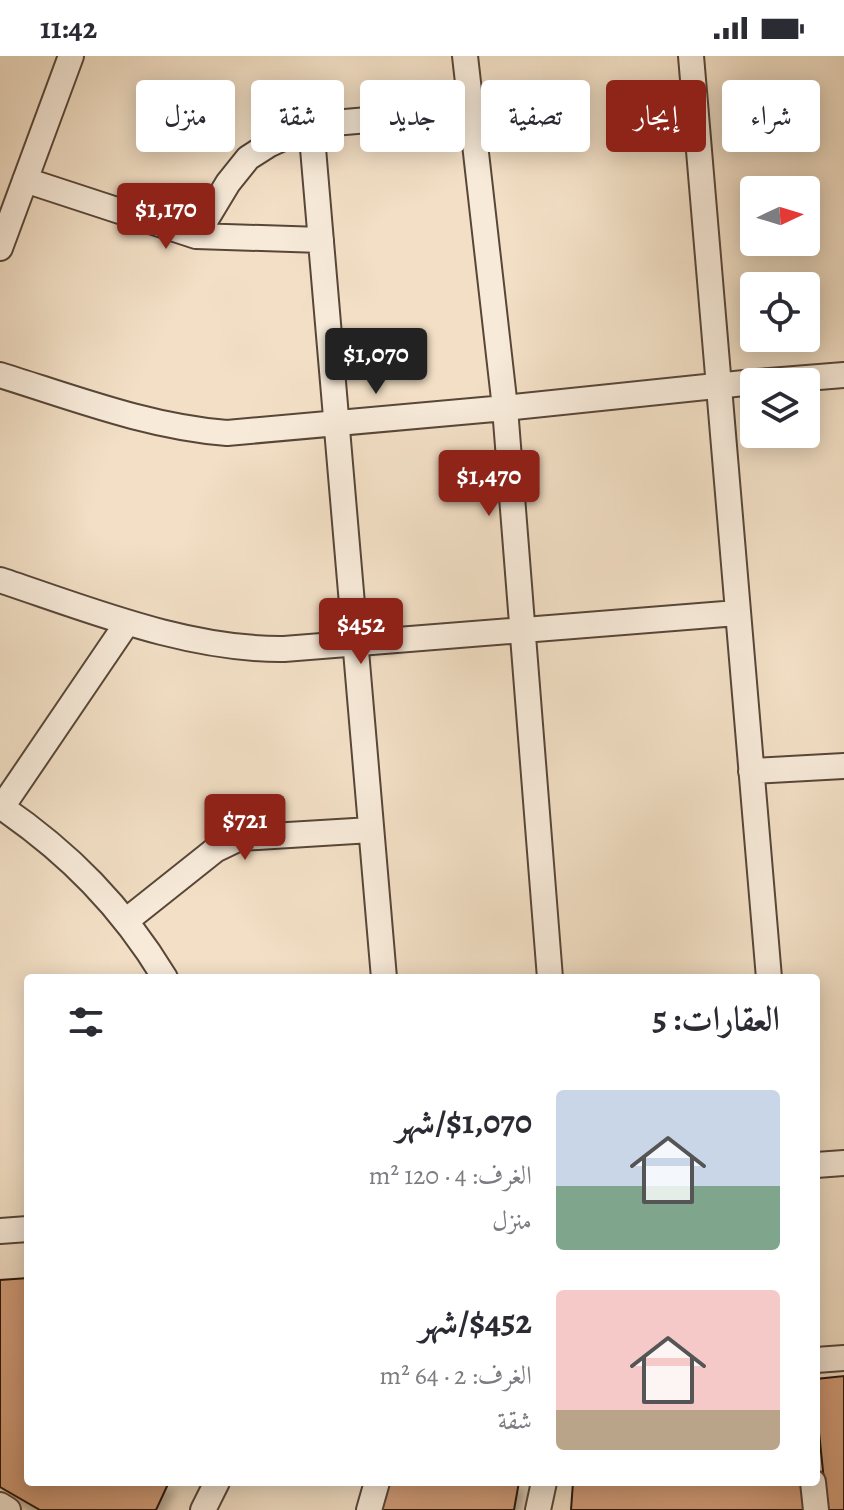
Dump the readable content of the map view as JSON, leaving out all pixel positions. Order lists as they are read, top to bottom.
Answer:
{
  "north": "right",
  "page": {
    "status": "11:42",
    "chip": [
      "شراء",
      "إيجار",
      "تصفية",
      "جديد",
      "شقة",
      "منزل"
    ],
    "price": [
      "$1,170",
      "$1,070",
      "$1,470",
      "$452",
      "$721"
    ],
    "heading": "العقارات: 5",
    "list": [
      {
        "name": "$1,070/شهر",
        "note": "الغرف: 4 · 120 m² · منزل"
      },
      {
        "name": "$452/شهر",
        "note": "الغرف: 2 · 64 m² · شقة"
      }
    ]
  }
}
